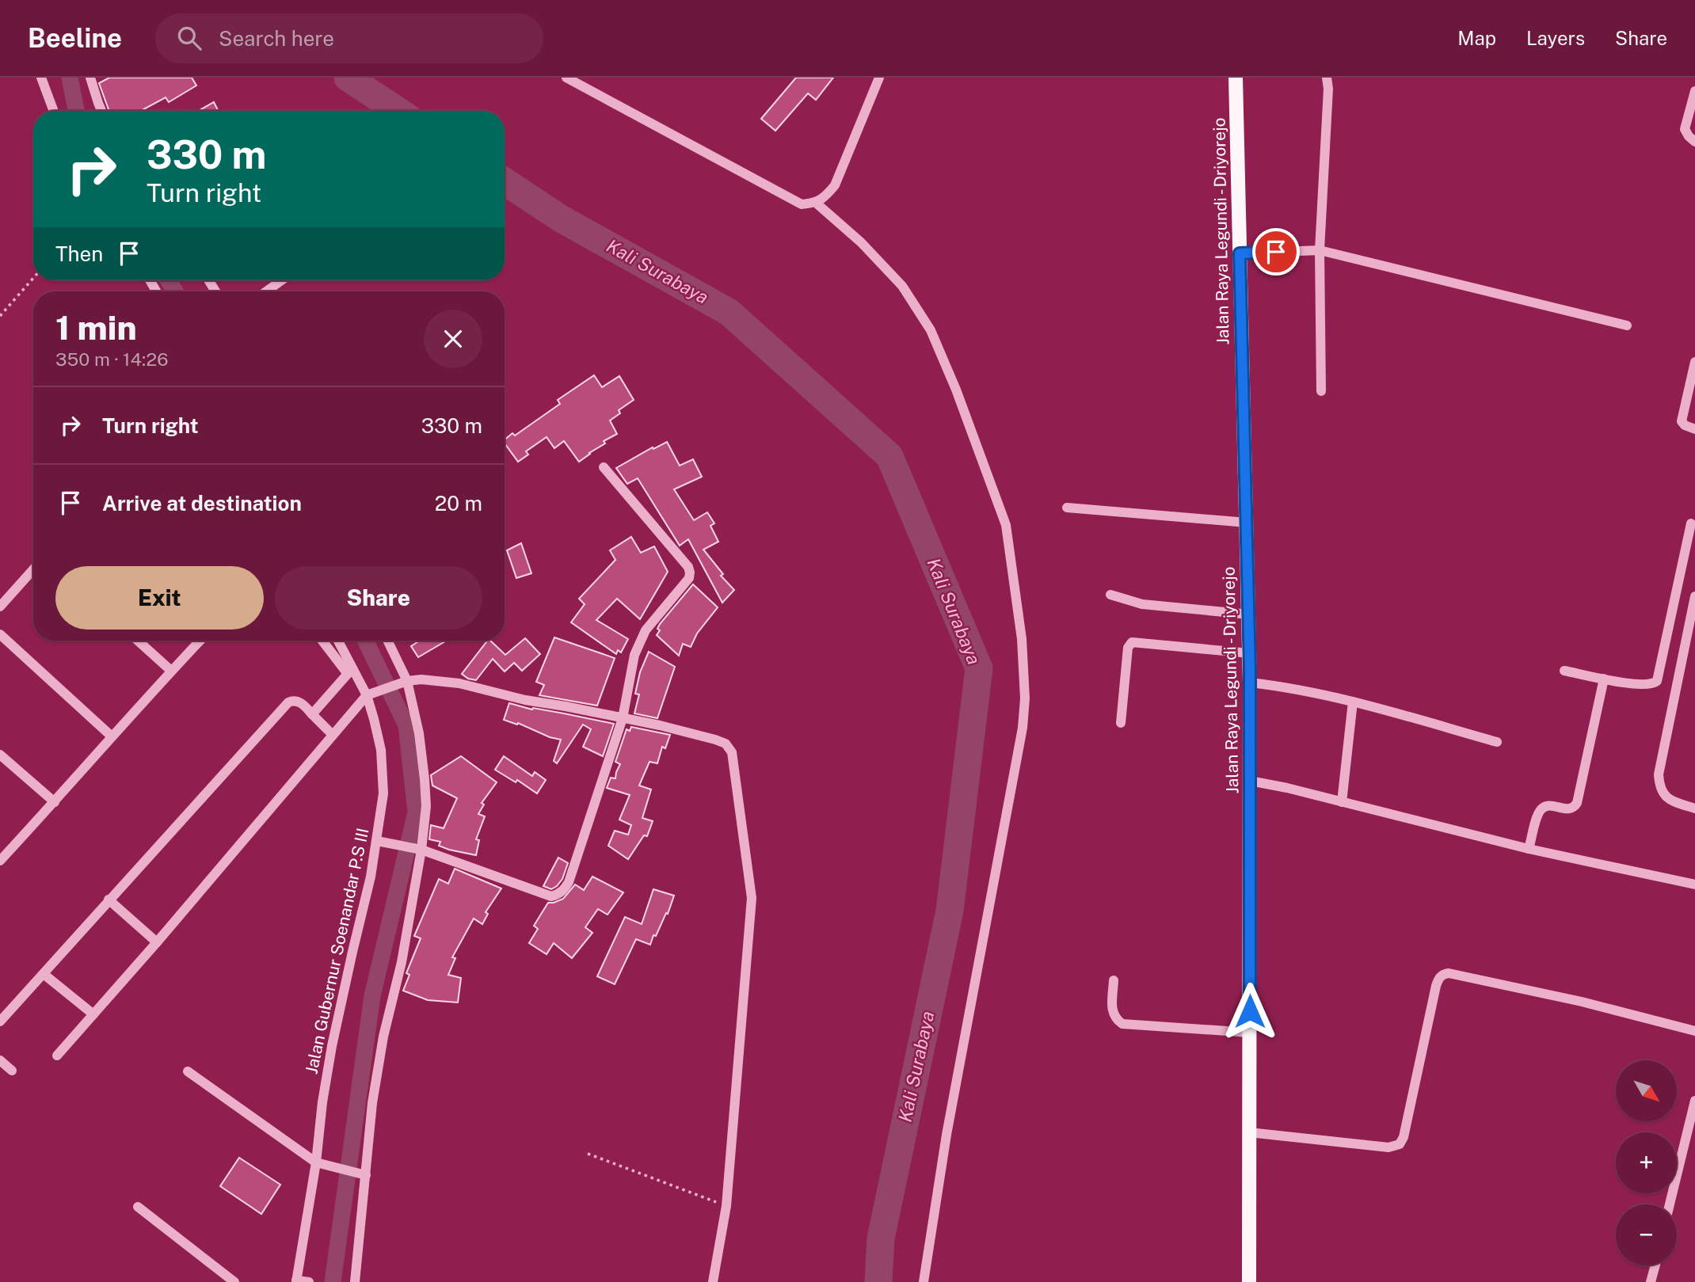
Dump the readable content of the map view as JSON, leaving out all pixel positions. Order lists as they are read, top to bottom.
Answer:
{
  "streets": {
    "main road": ["Jalan Raya Legundi - Driyorejo"],
    "street": ["Jalan Gubernur Soenandar P.S III"]
  },
  "water": ["Kali Surabaya"],
  "north": "bottom right",
  "page": {
    "header": "Beeline",
    "search": "Search here",
    "nav": ["Map", "Layers", "Share"],
    "turn": ["330 m", "Turn right"],
    "then": "Then",
    "heading": ["1 min", "350 m · 14:26"],
    "list": [
      {
        "name": "Turn right",
        "value": "330 m"
      },
      {
        "name": "Arrive at destination",
        "value": "20 m"
      }
    ],
    "buttons": ["Exit", "Share"],
    "map_buttons": ["+", "−"]
  }
}
